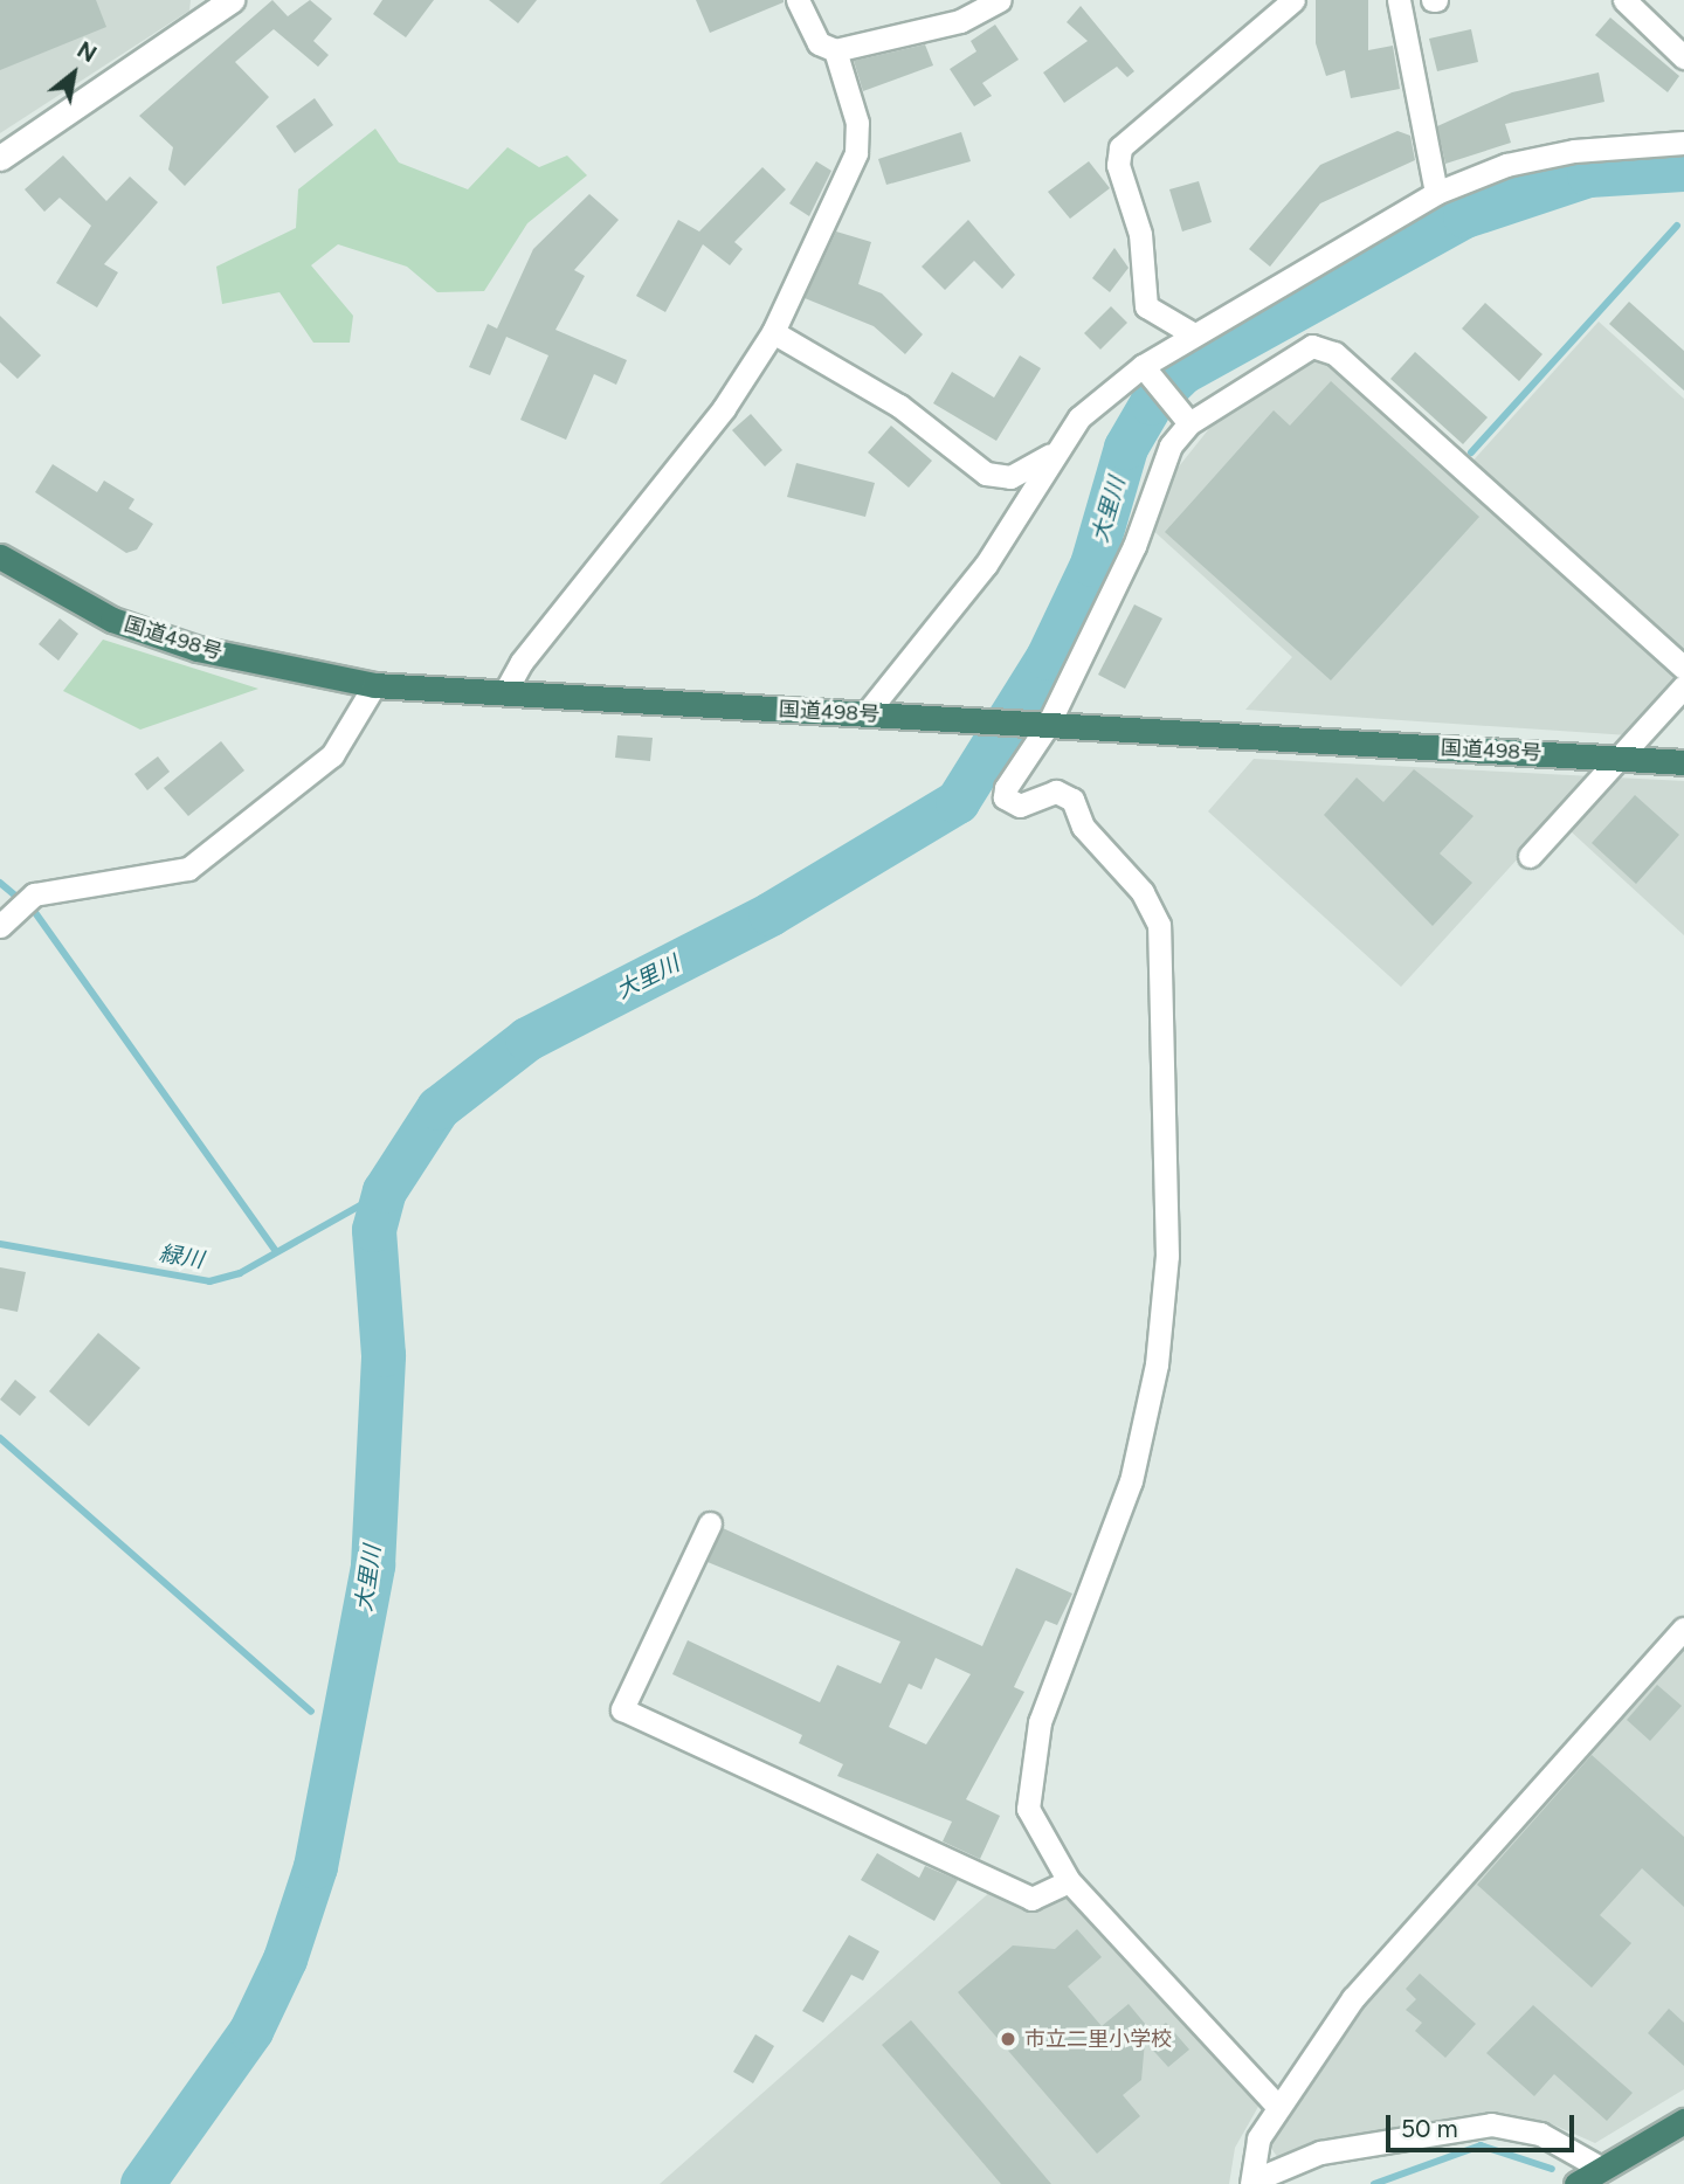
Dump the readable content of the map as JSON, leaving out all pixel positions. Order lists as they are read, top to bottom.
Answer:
{
  "streets": {
    "highway": ["国道498号"]
  },
  "water": ["大里川", "緑川"],
  "places": ["市立二里小学校"],
  "scale_bar": "50 m",
  "north": "top right"
}
